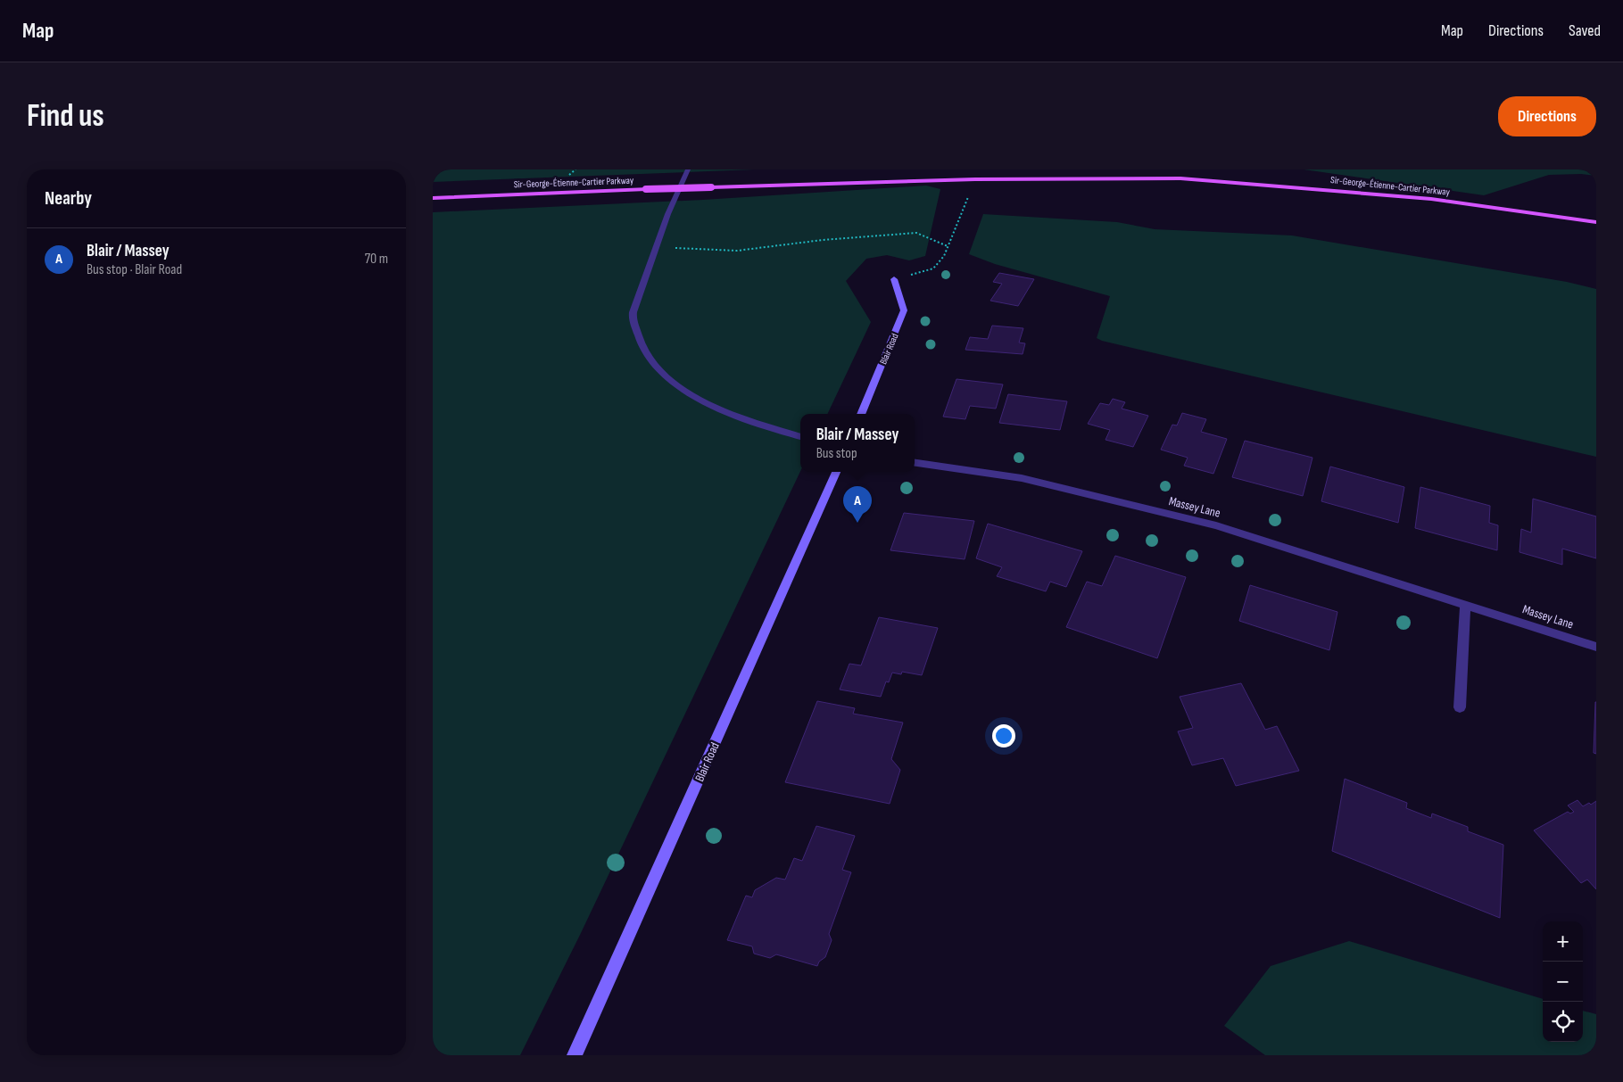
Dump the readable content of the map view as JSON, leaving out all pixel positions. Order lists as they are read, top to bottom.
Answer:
{
  "streets": {
    "main road": ["Sir-George-Étienne-Cartier Parkway"],
    "street": ["Blair Road", "Massey Lane"]
  },
  "page": {
    "header": "Map",
    "nav": ["Map", "Directions", "Saved"],
    "buttons": "Directions",
    "title": "Find us",
    "heading": "Nearby",
    "list": [
      {
        "mark": "A",
        "name": "Blair / Massey",
        "note": "Bus stop · Blair Road",
        "value": "70 m"
      }
    ],
    "popup": ["Blair / Massey", "Bus stop"],
    "pins": "A",
    "map_buttons": ["+", "−"]
  }
}
